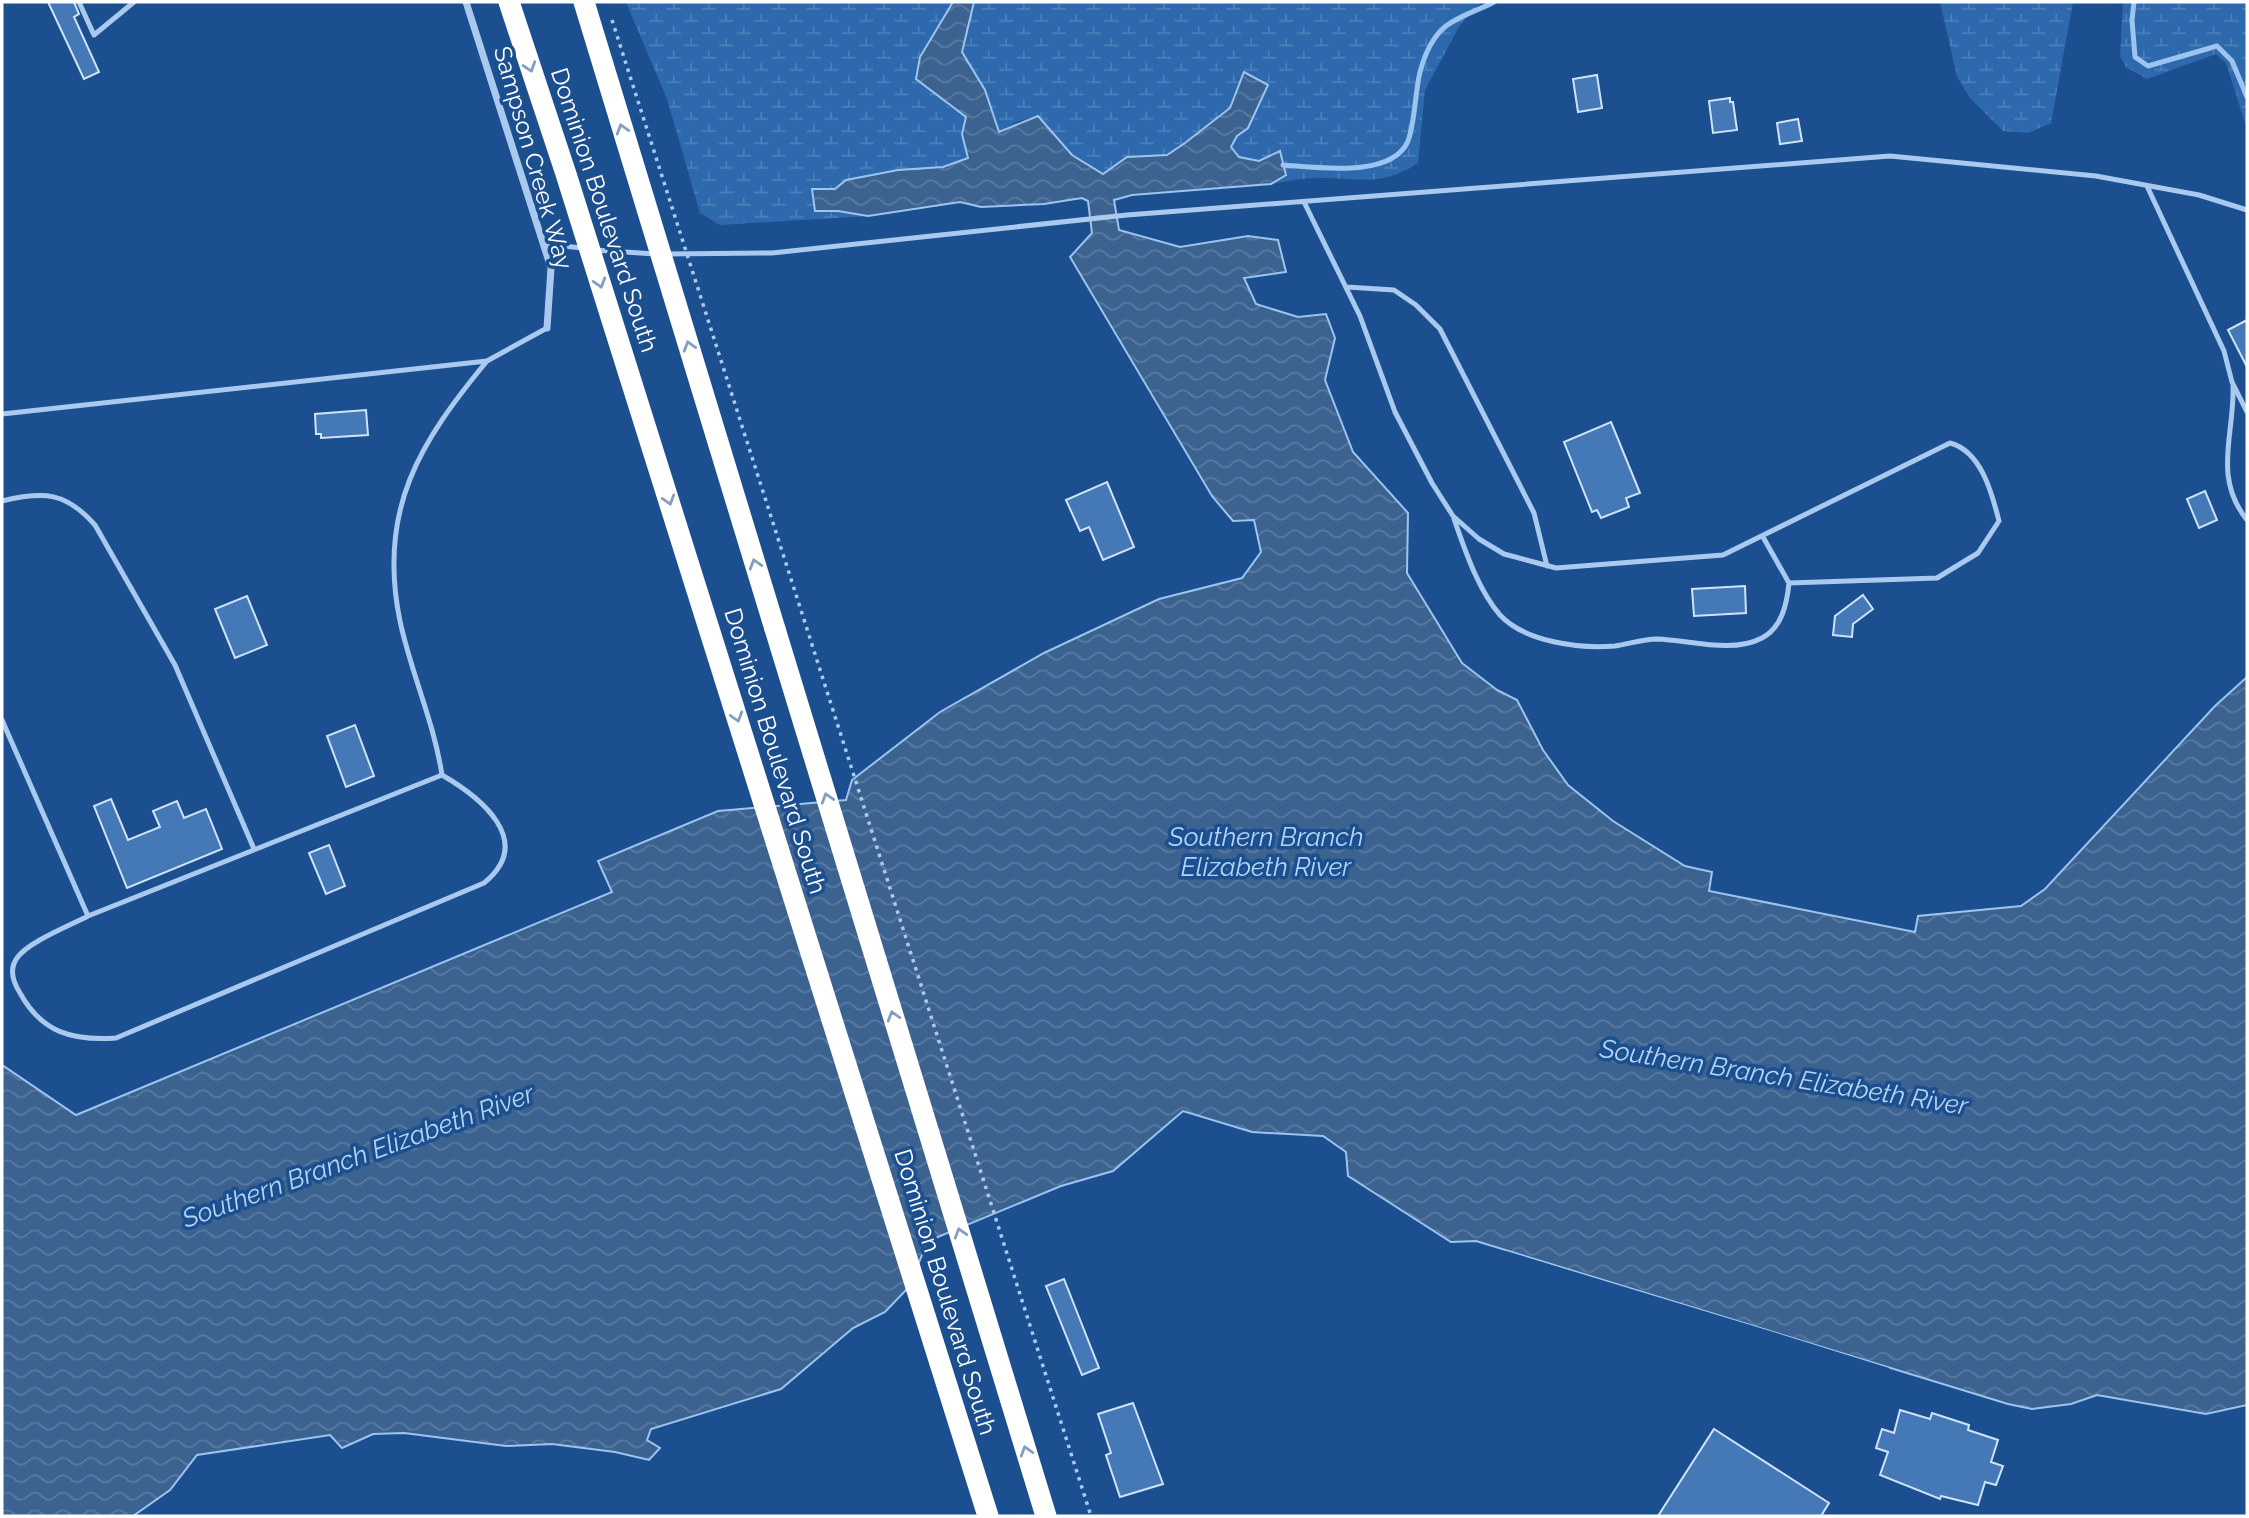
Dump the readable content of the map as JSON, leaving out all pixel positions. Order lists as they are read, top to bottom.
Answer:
{
  "streets": {
    "highway": ["Dominion Boulevard South"],
    "street": ["Sampson Creek Way"]
  },
  "water": ["Southern Branch Elizabeth River"]
}
